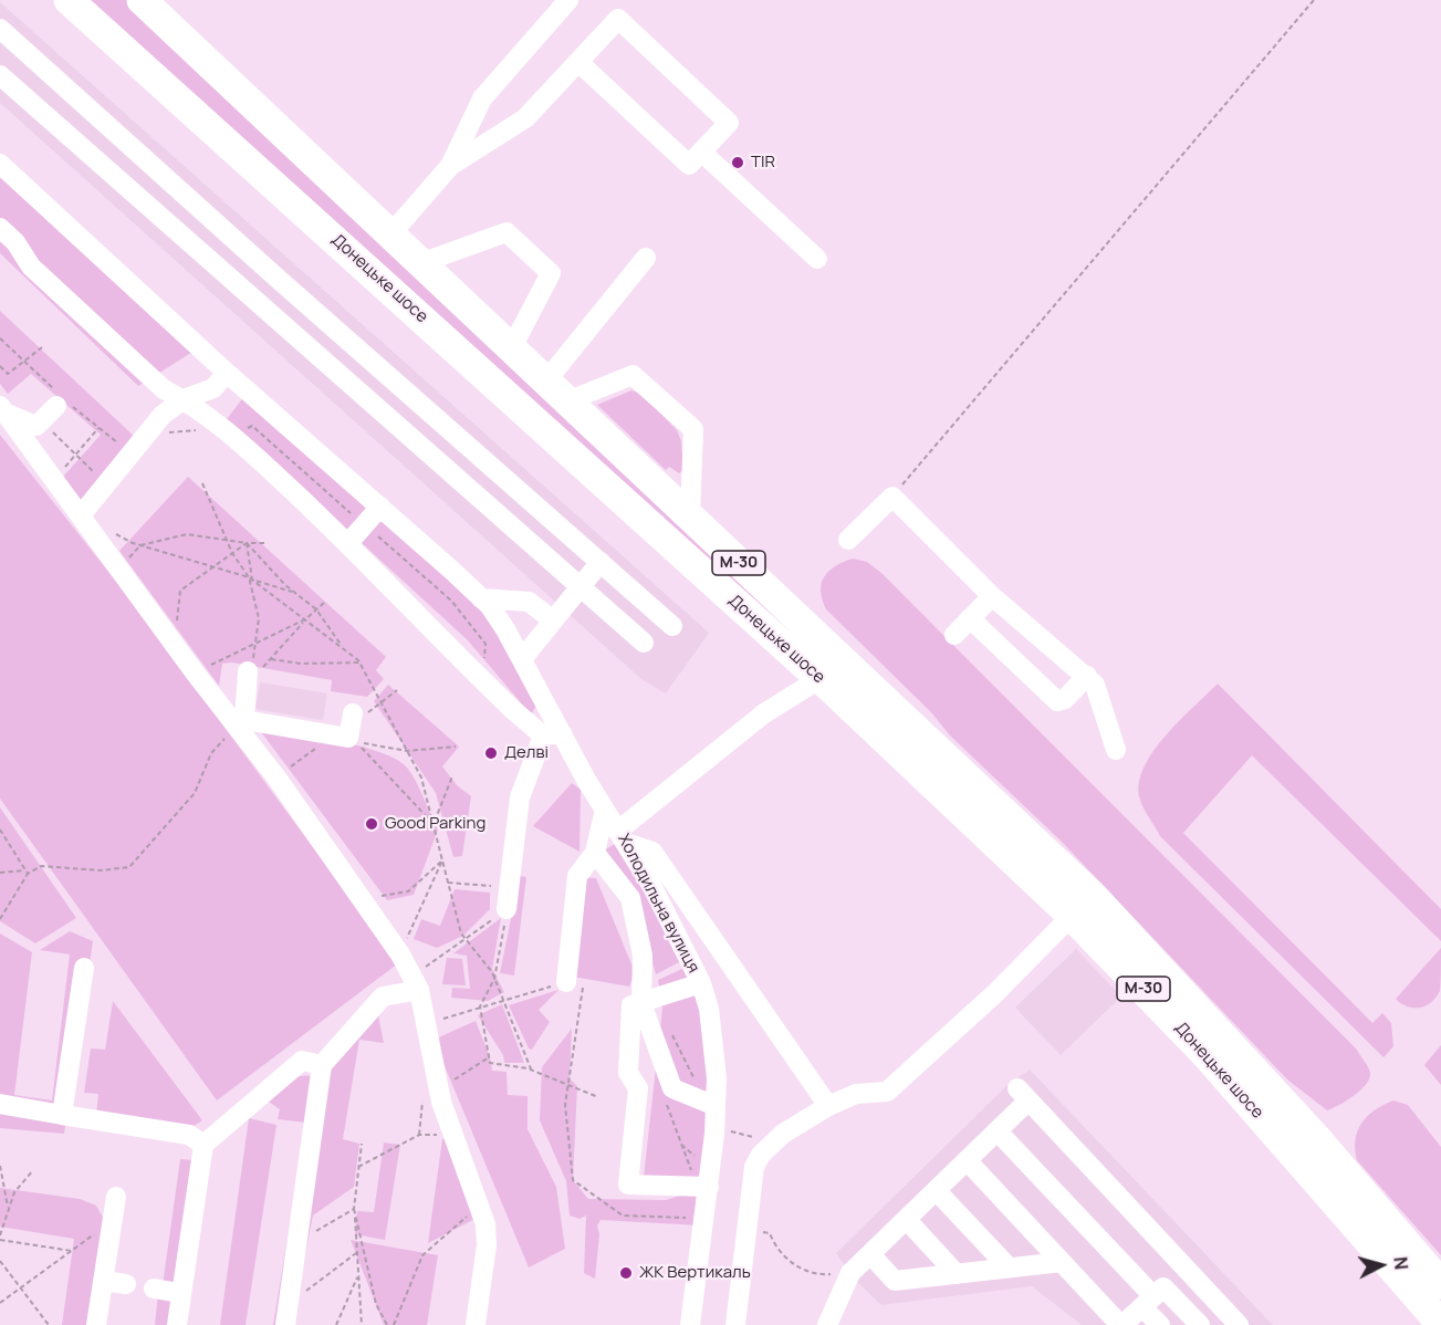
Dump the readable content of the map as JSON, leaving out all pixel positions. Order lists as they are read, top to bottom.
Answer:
{
  "streets": {
    "highway": ["Донецьке шосе", "М-30"],
    "street": ["Холодильна вулиця"]
  },
  "places": [
    "TIR",
    "Делві",
    "Good Parking",
    "ЖК Вертикаль"
  ],
  "north": "right"
}
